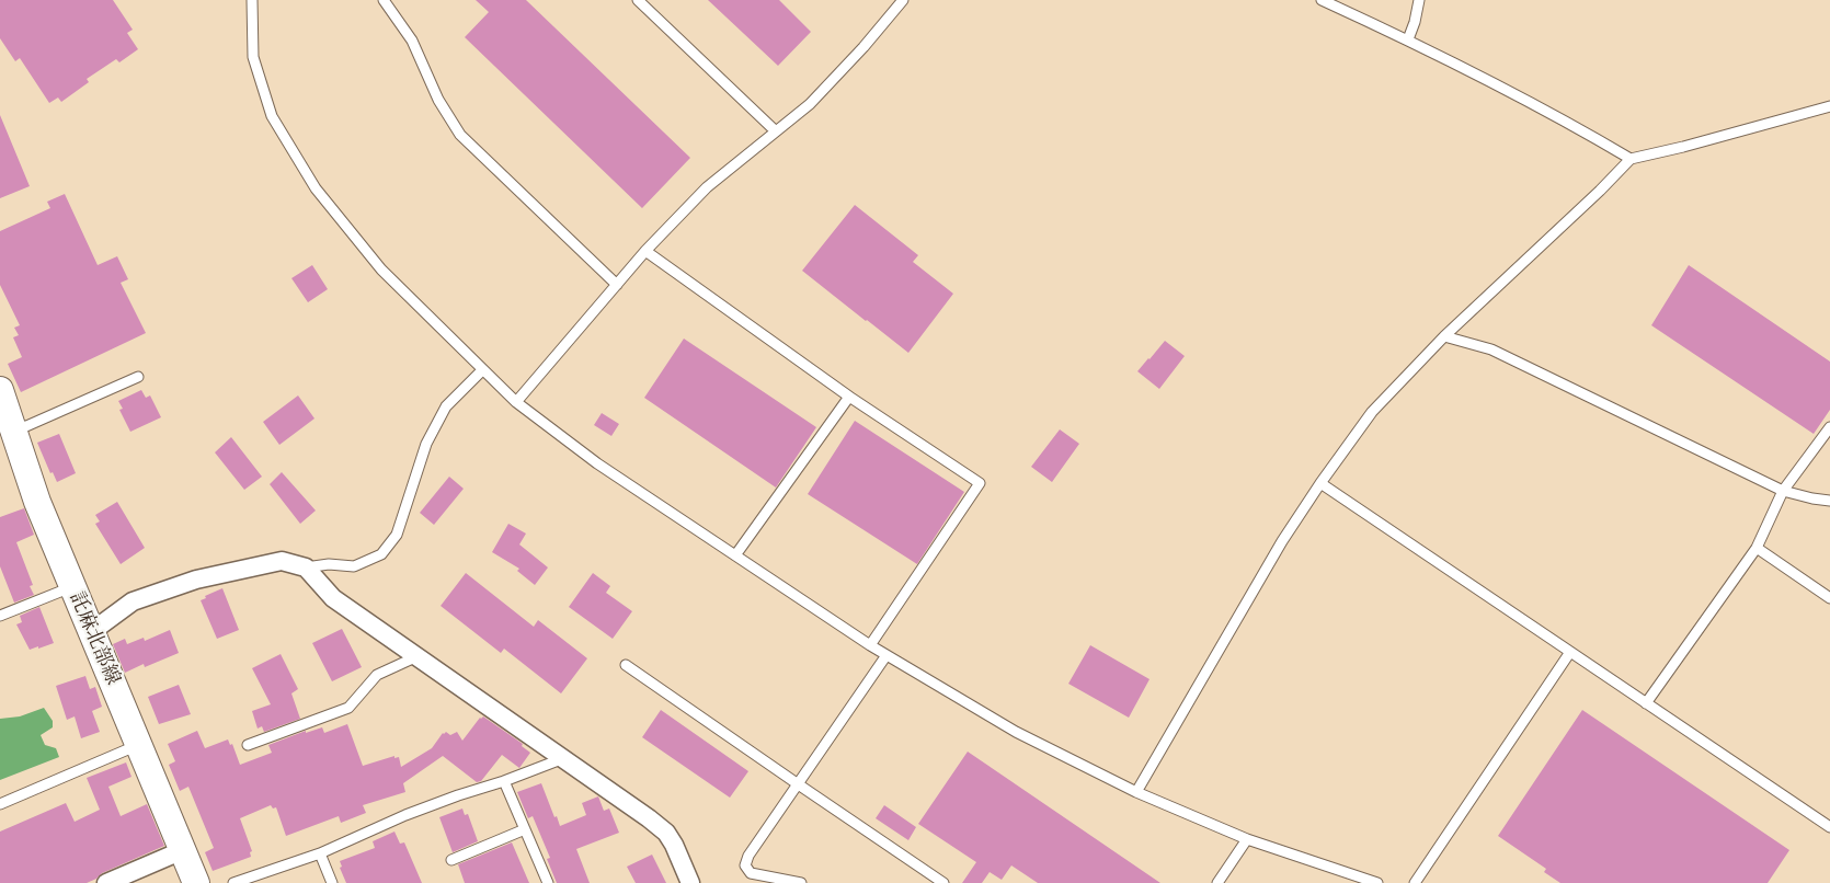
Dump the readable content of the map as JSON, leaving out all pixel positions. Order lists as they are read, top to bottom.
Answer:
{
  "streets": {
    "main road": ["託麻北部線"]
  }
}
